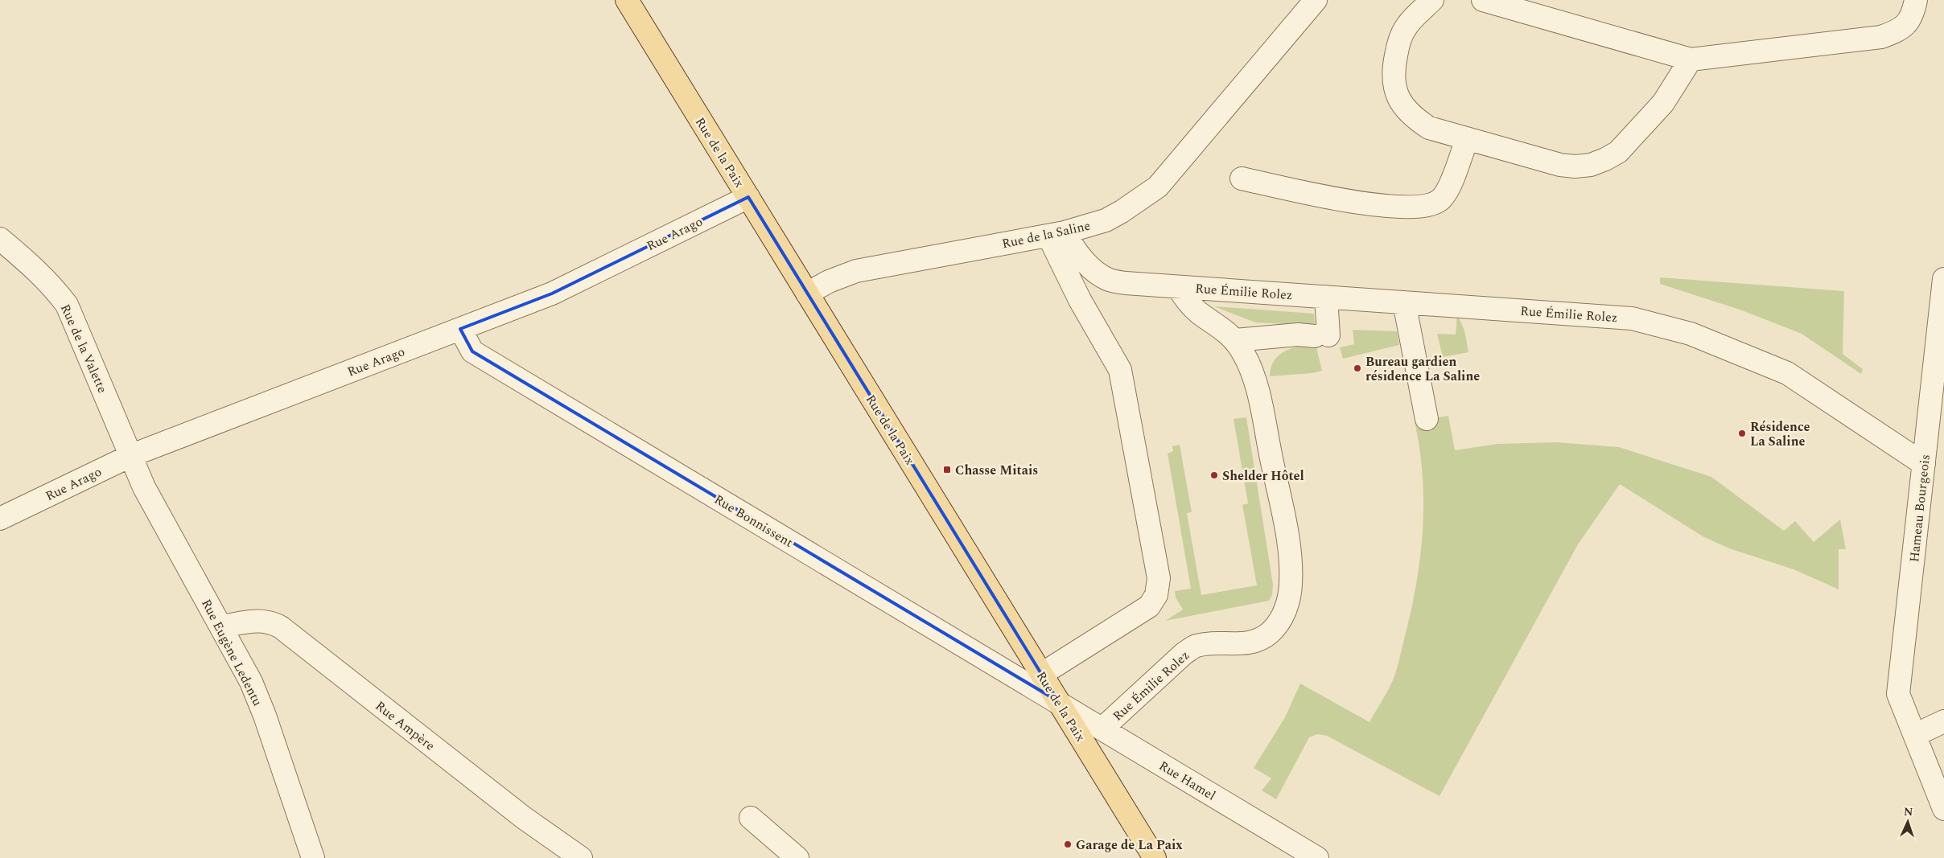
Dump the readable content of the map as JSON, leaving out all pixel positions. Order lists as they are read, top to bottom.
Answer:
{
  "streets": {
    "main road": ["Rue de la Paix"],
    "street": [
      "Rue Arago",
      "Rue de la Saline",
      "Rue Émilie Rolez",
      "Rue de la Valette",
      "Hameau Bourgeois",
      "Rue Bonnissent",
      "Rue Eugène Ledentu",
      "Rue Ampère",
      "Rue Hamel"
    ]
  },
  "crossings": [
    ["Rue de la Paix", "Rue Arago"],
    ["Rue de la Paix", "Rue de la Saline"],
    ["Rue de la Paix", "Rue Bonnissent"],
    ["Rue de la Paix", "Rue Hamel"],
    ["Rue Arago", "Rue de la Valette"],
    ["Rue Arago", "Rue Bonnissent"],
    ["Rue Arago", "Rue Eugène Ledentu"],
    ["Rue de la Saline", "Rue Émilie Rolez"],
    ["Rue Émilie Rolez", "Hameau Bourgeois"],
    ["Rue Émilie Rolez", "Rue Hamel"],
    ["Rue de la Valette", "Rue Eugène Ledentu"],
    ["Rue Bonnissent", "Rue Hamel"],
    ["Rue Eugène Ledentu", "Rue Ampère"]
  ],
  "places": {
    "other": [
      "Bureau gardien résidence La Saline",
      "Résidence La Saline",
      "Shelder Hôtel",
      "Garage de La Paix"
    ],
    "transit": ["Chasse Mitais"]
  },
  "north": "top"
}
